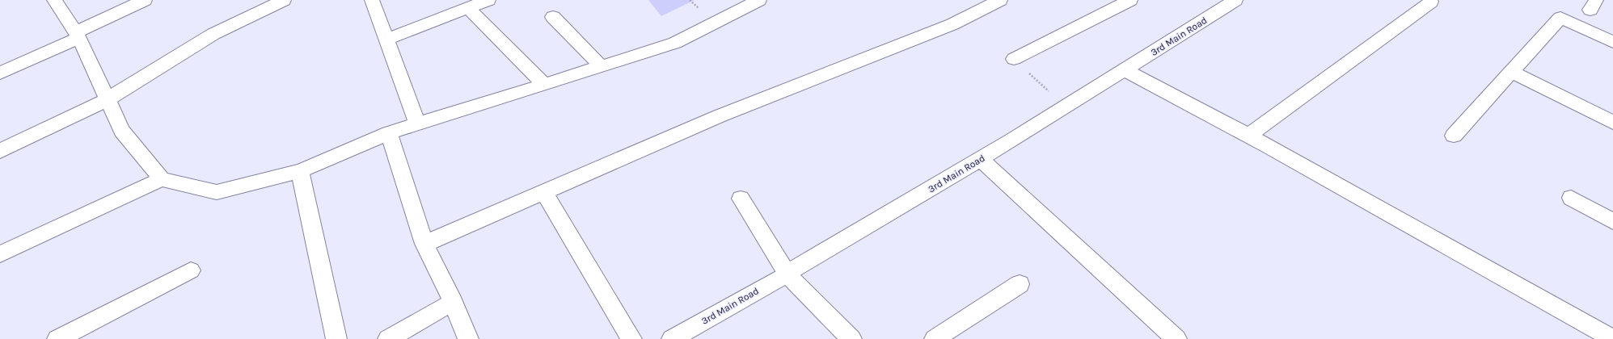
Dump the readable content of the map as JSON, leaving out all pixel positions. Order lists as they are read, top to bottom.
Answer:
{
  "streets": {
    "street": ["3rd Main Road"]
  }
}
